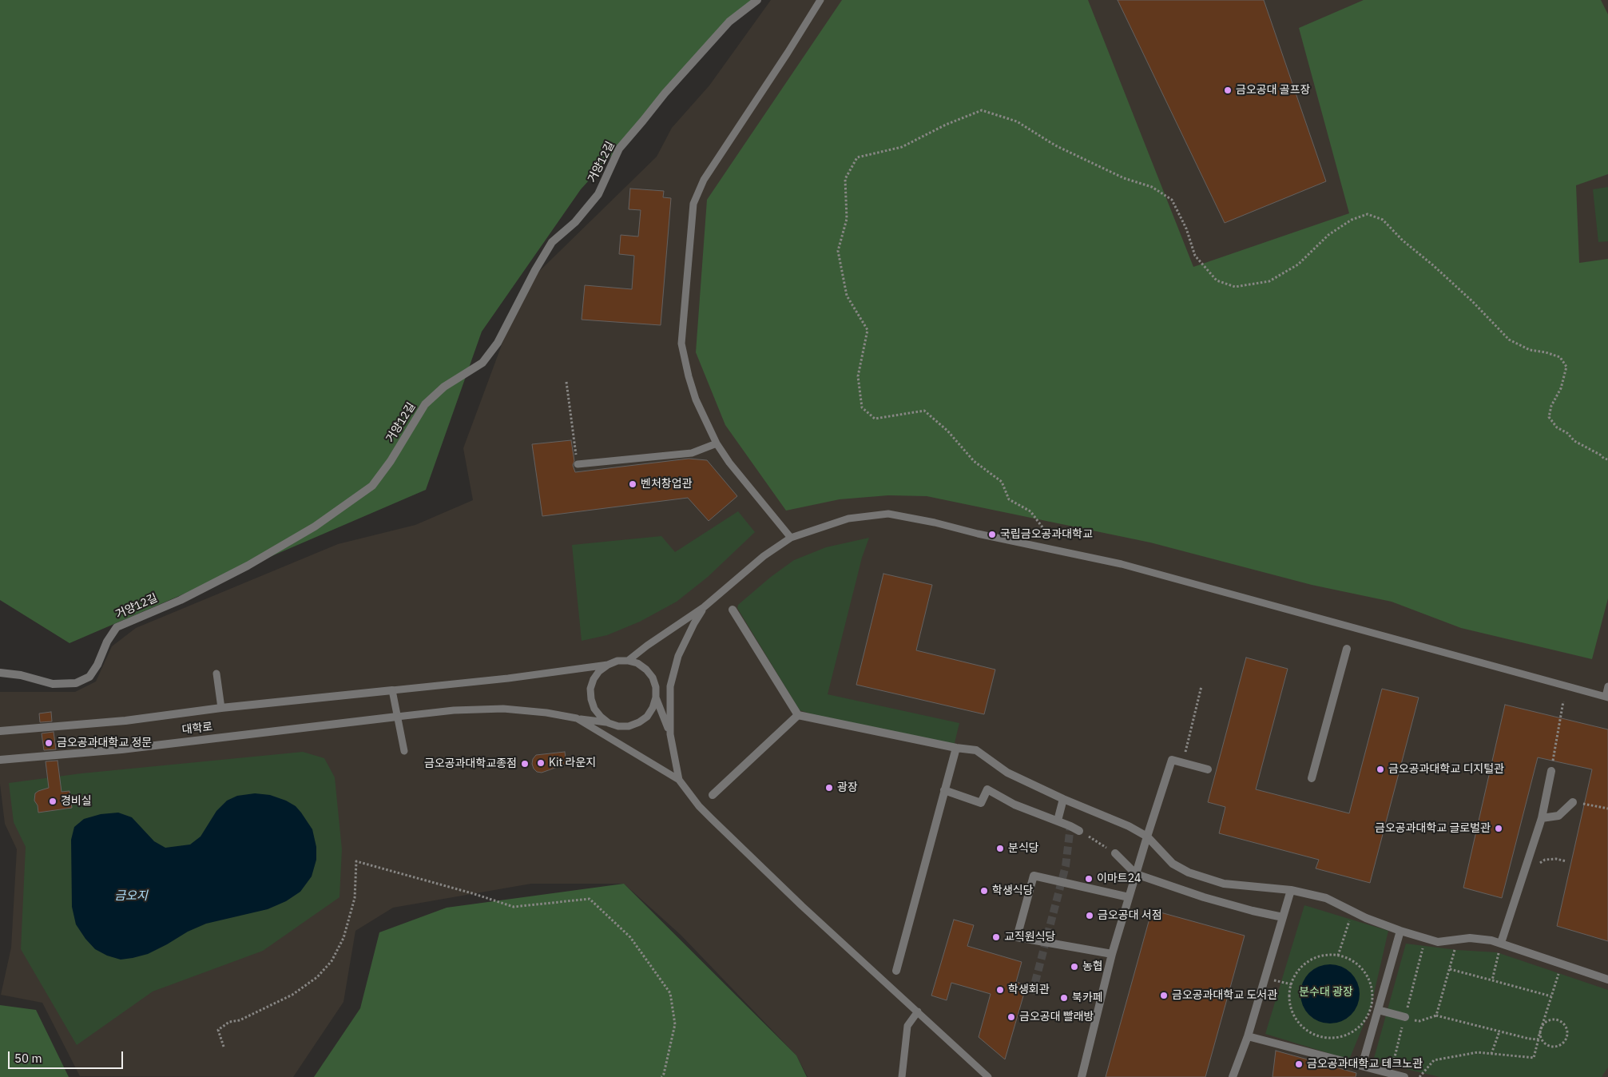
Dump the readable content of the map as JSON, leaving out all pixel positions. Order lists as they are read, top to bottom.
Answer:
{
  "streets": {
    "street": ["거양12길", "대학로"]
  },
  "water": ["금오지"],
  "parks": ["분수대 광장"],
  "places": [
    "금오공대 골프장",
    "벤처창업관",
    "국립금오공과대학교",
    "금오공과대학교 정문",
    "Kit 라운지",
    "금오공과대학교종점",
    "금오공과대학교 디지털관",
    "광장",
    "경비실",
    "금오공과대학교 글로벌관",
    "분식당",
    "이마트24",
    "학생식당",
    "금오공대 서점",
    "교직원식당",
    "농협",
    "학생회관",
    "금오공과대학교 도서관",
    "북카페",
    "금오공대 빨래방",
    "금오공과대학교 테크노관"
  ],
  "scale_bar": "50 m"
}
